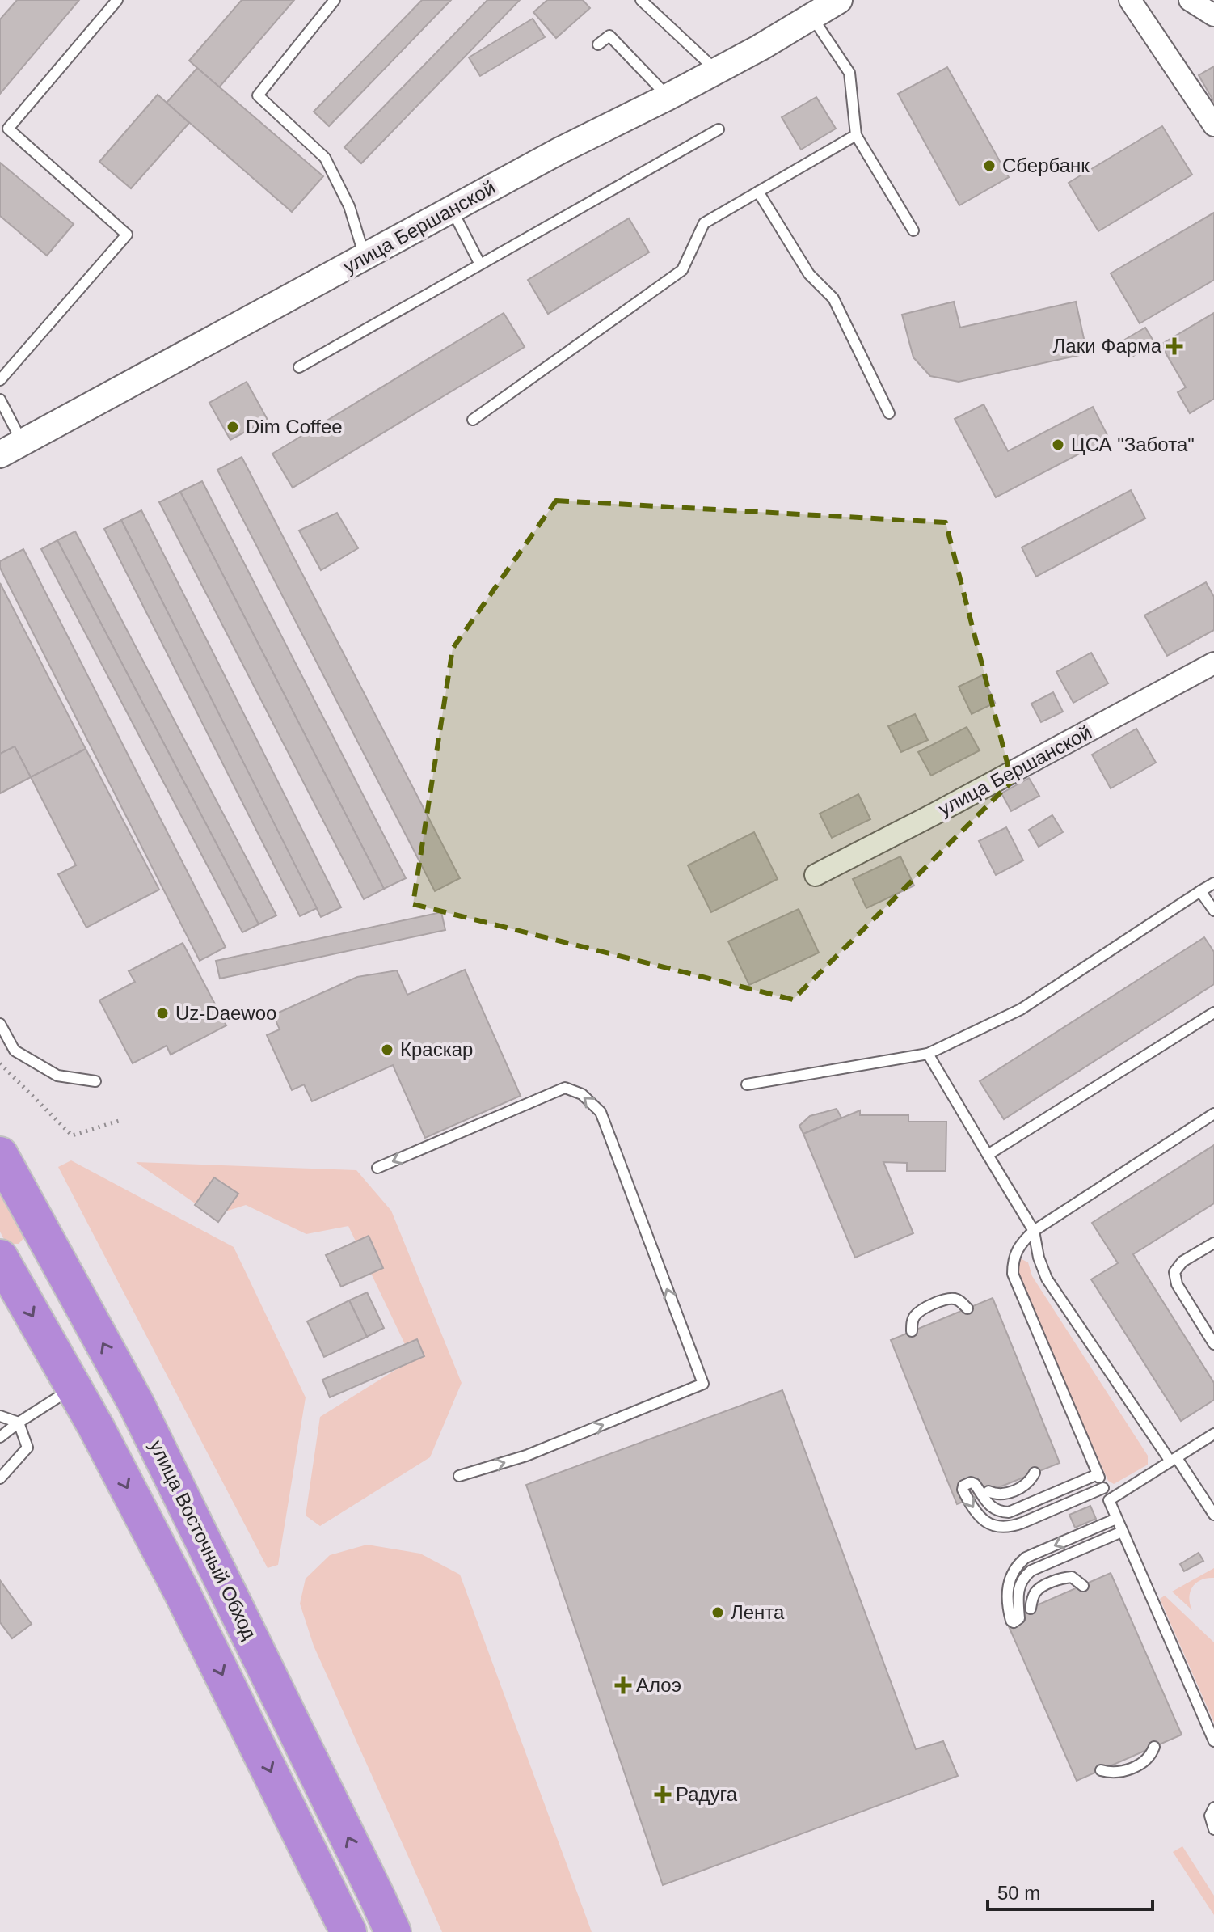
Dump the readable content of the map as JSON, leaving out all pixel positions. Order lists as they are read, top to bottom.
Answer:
{
  "streets": {
    "highway": ["улица Восточный Обход"],
    "street": ["улица Бершанской"]
  },
  "places": {
    "other": [
      "Сбербанк",
      "Dim Coffee",
      "ЦСА \"Забота\"",
      "Uz-Daewoo",
      "Краскар",
      "Лента"
    ],
    "health": ["Лаки Фарма", "Алоэ", "Радуга"]
  },
  "scale_bar": "50 m"
}
